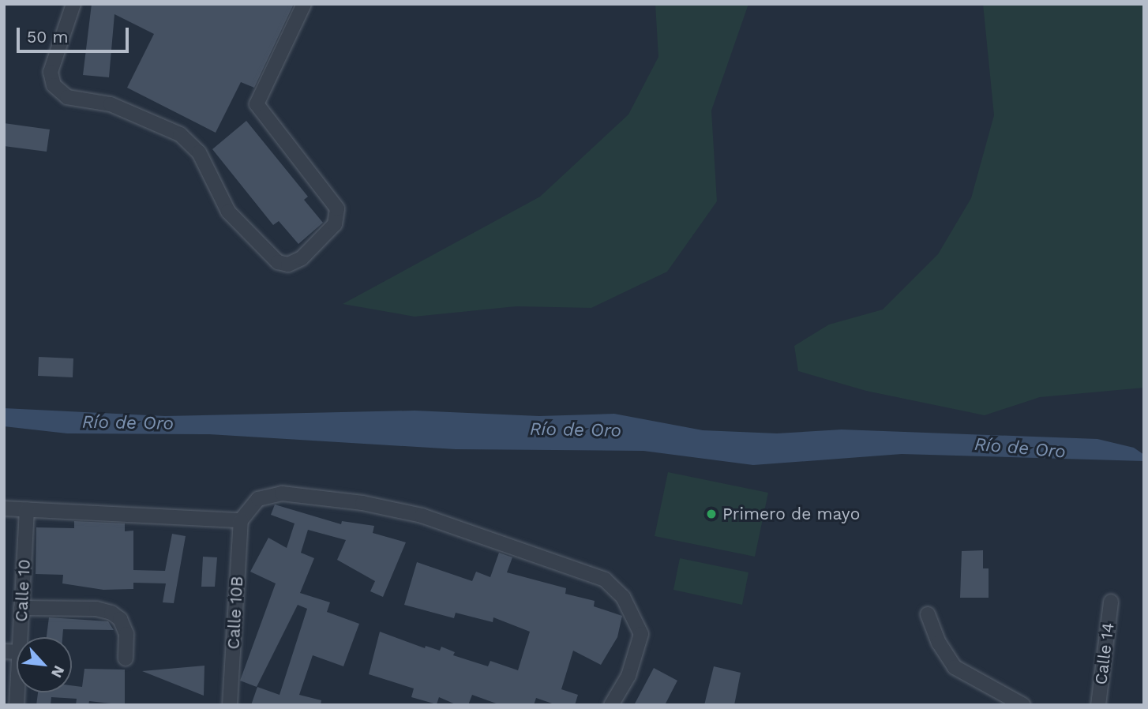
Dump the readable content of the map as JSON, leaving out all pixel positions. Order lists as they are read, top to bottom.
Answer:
{
  "streets": {
    "street": ["Calle 10", "Calle 10B", "Calle 14"]
  },
  "water": ["Río de Oro"],
  "places": ["Primero de mayo"],
  "scale_bar": "50 m",
  "north": "bottom right"
}
